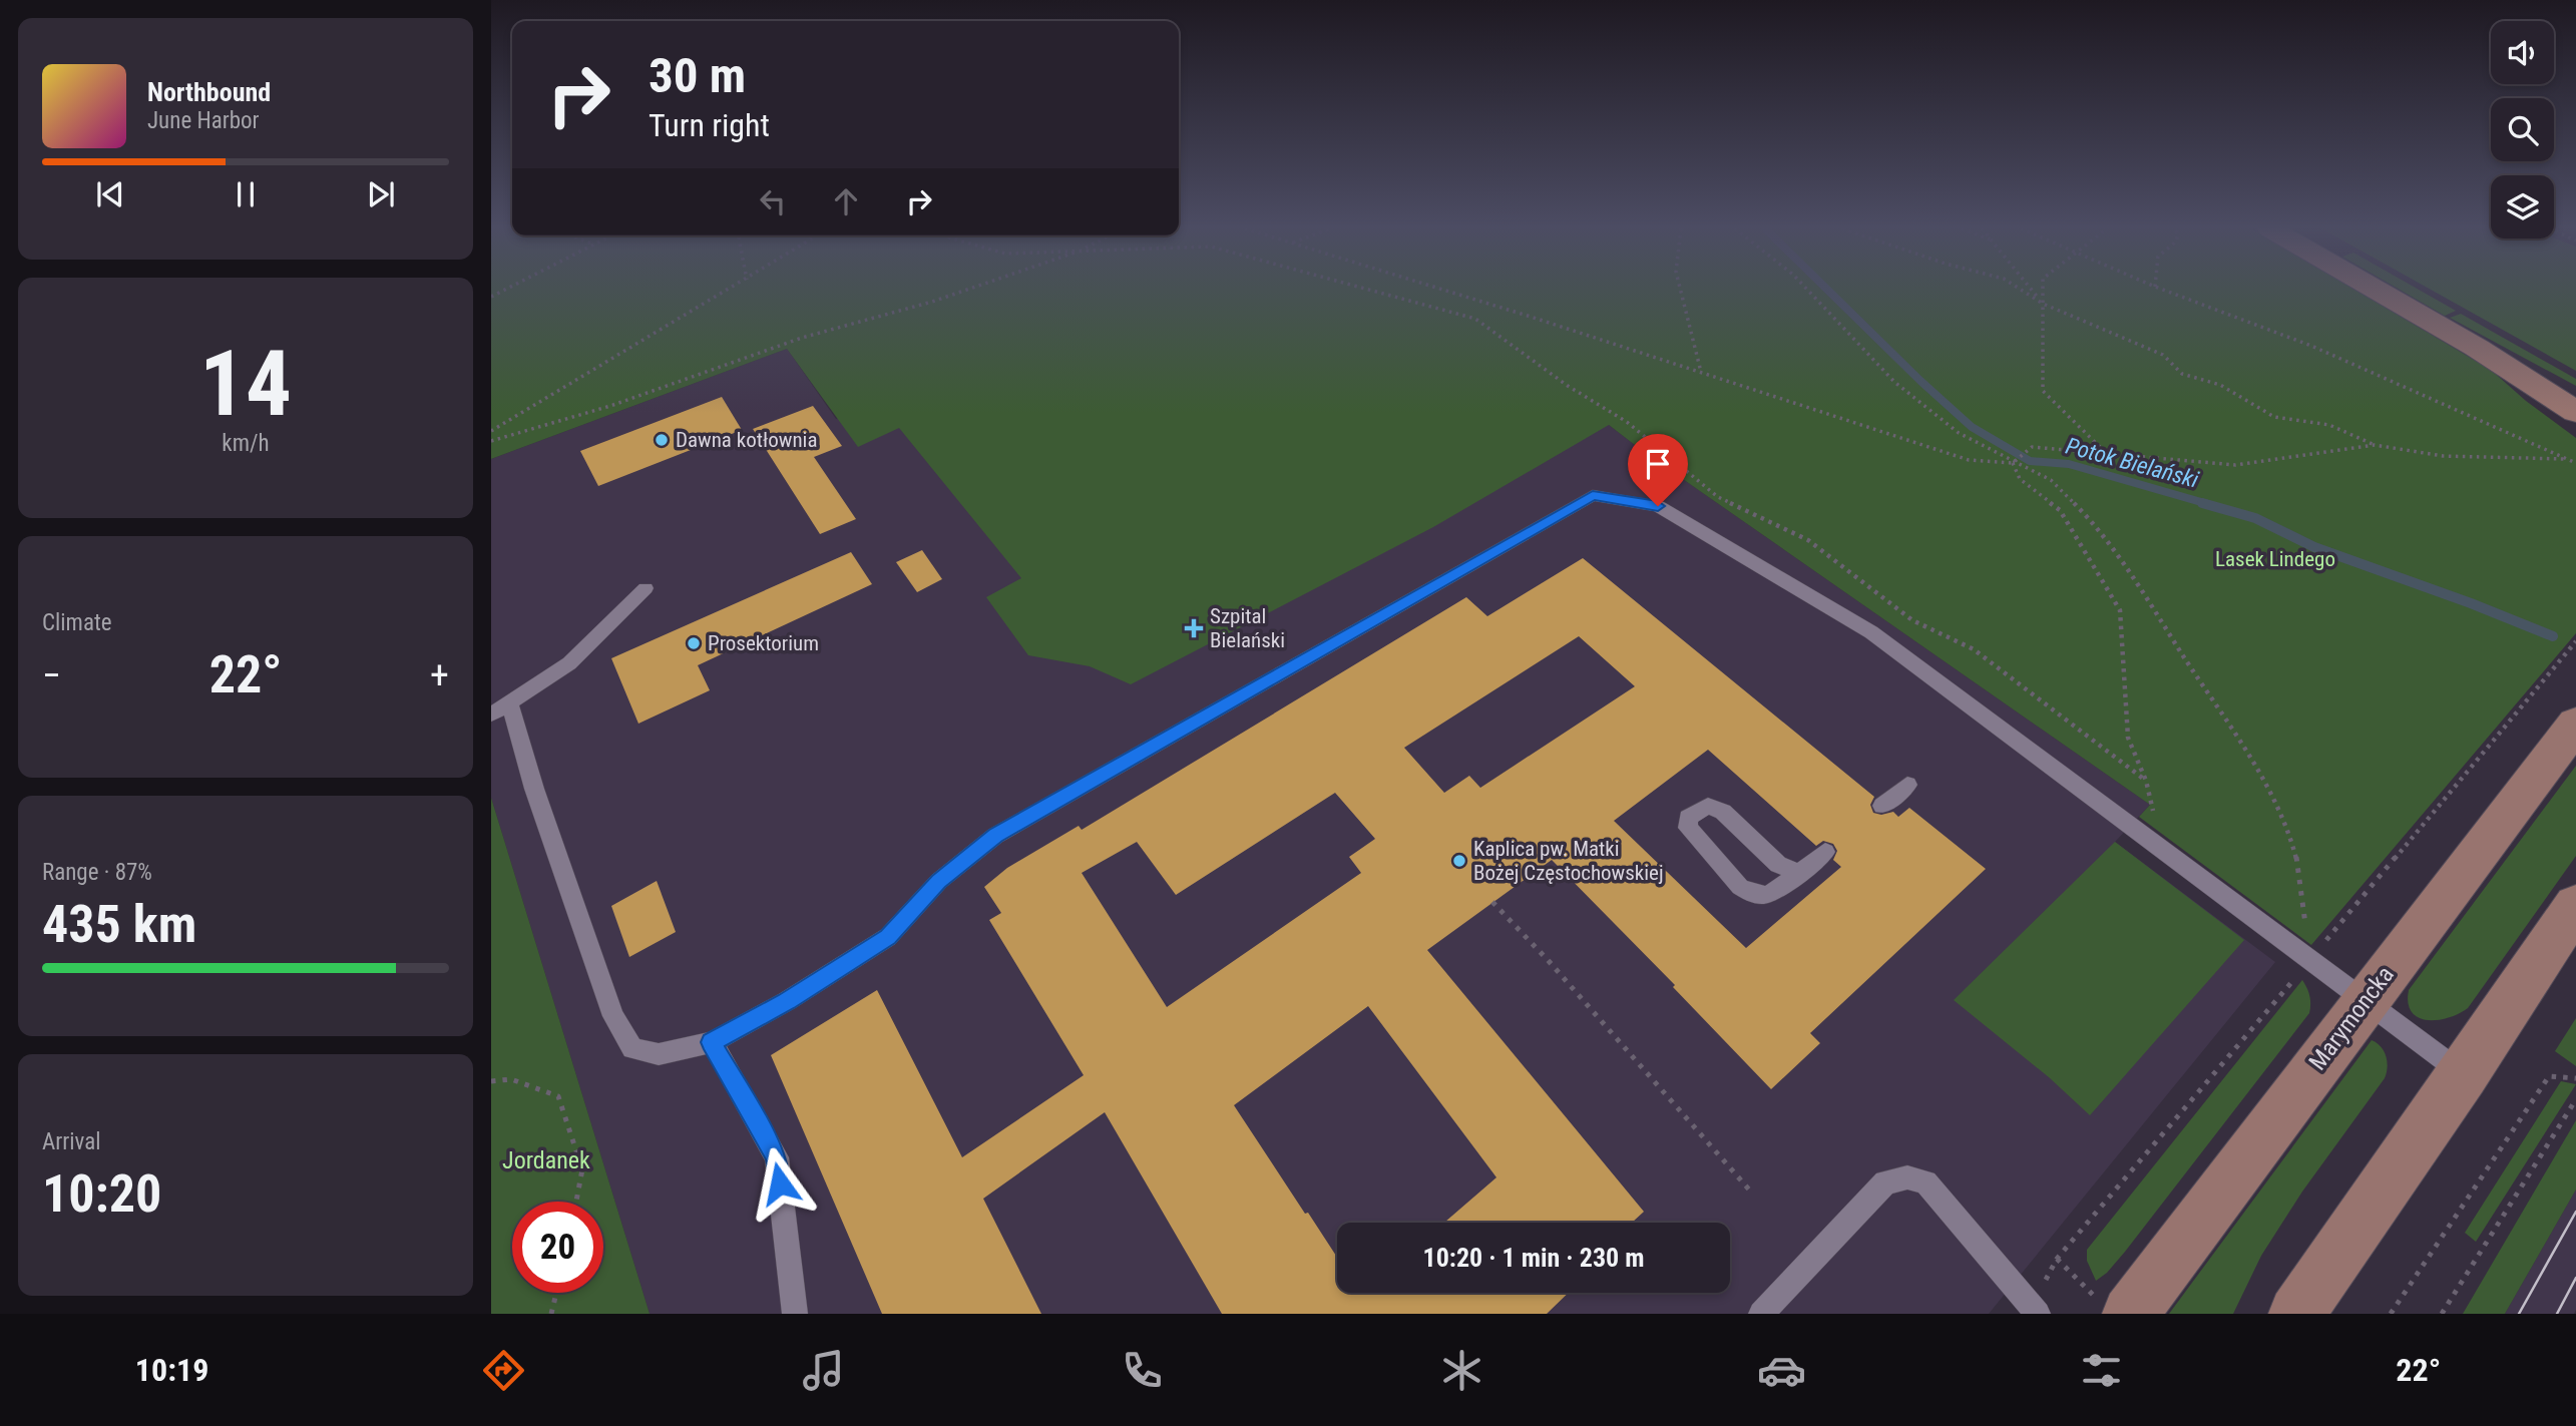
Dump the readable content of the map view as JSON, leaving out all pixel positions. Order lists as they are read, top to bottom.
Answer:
{
  "streets": {
    "main road": ["Marymoncka"]
  },
  "water": ["Potok Bielański"],
  "parks": ["Lasek Lindego", "Jordanek"],
  "places": {
    "other": ["Dawna kotłownia", "Prosektorium", "Kaplica pw. Matki Bożej Częstochowskiej"],
    "health": ["Szpital Bielański"]
  },
  "page": {
    "turn": ["30 m", "Turn right"],
    "song": ["Northbound", "June Harbor"],
    "tile": [
      ["14", "km/h"],
      "Climate",
      ["Range · 87%", "435 km"],
      ["Arrival", "10:20"]
    ],
    "heat": ["−", "22°", "+"],
    "limit": "20",
    "trip": "10:20 · 1 min · 230 m",
    "tabs": ["10:19", "22°"]
  }
}
